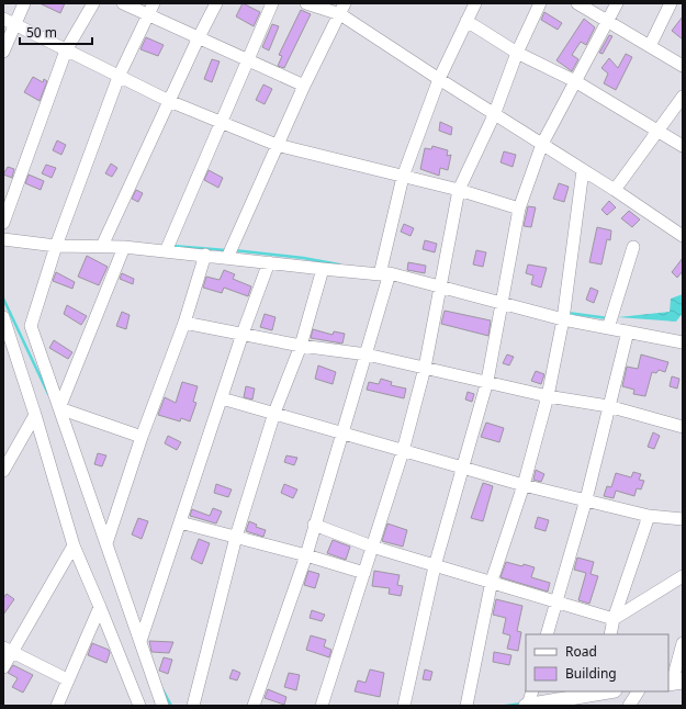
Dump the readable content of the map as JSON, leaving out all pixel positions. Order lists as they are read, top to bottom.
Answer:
{
  "legend": ["Road", "Building"],
  "scale_bar": "50 m"
}
